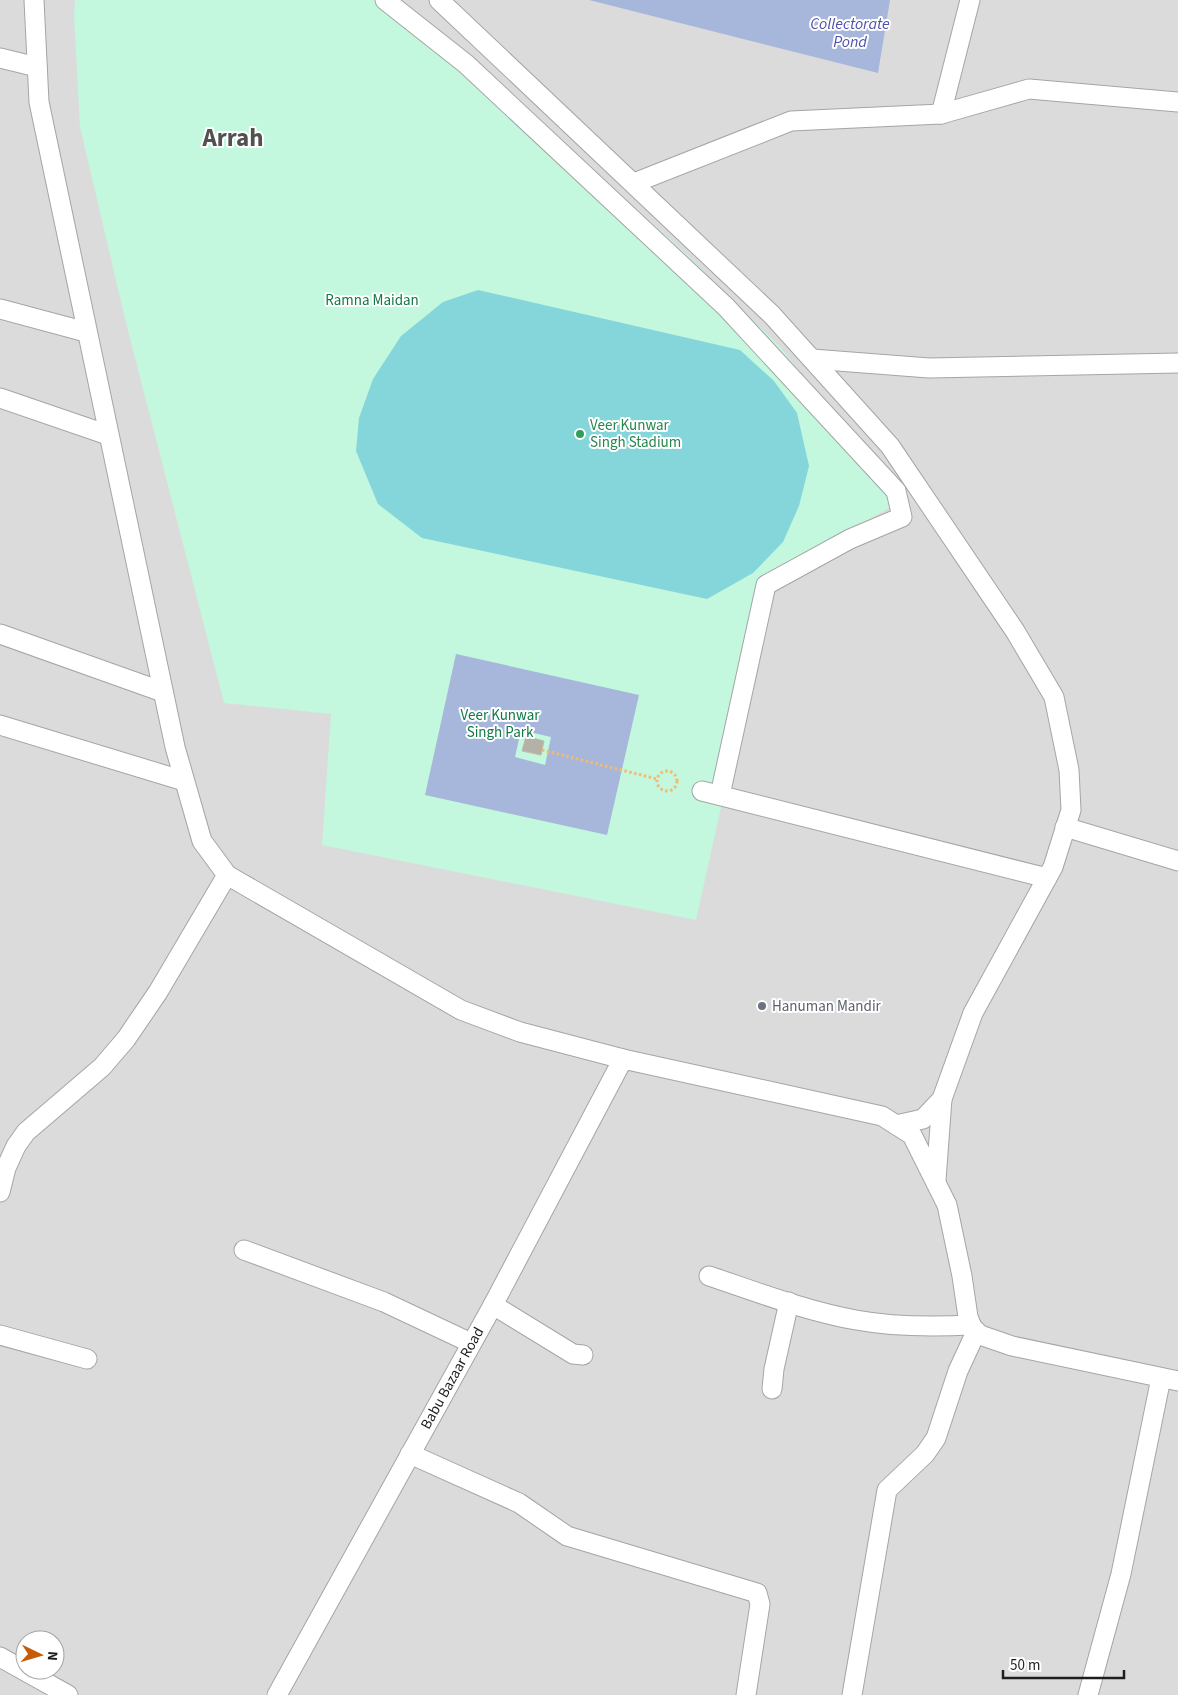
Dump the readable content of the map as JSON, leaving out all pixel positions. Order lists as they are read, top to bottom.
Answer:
{
  "streets": {
    "street": ["Babu Bazaar Road"]
  },
  "districts": ["Arrah"],
  "water": ["Collectorate Pond"],
  "parks": ["Ramna Maidan", "Veer Kunwar Singh Park"],
  "places": ["Veer Kunwar Singh Stadium", "Hanuman Mandir"],
  "scale_bar": "50 m",
  "north": "right"
}
